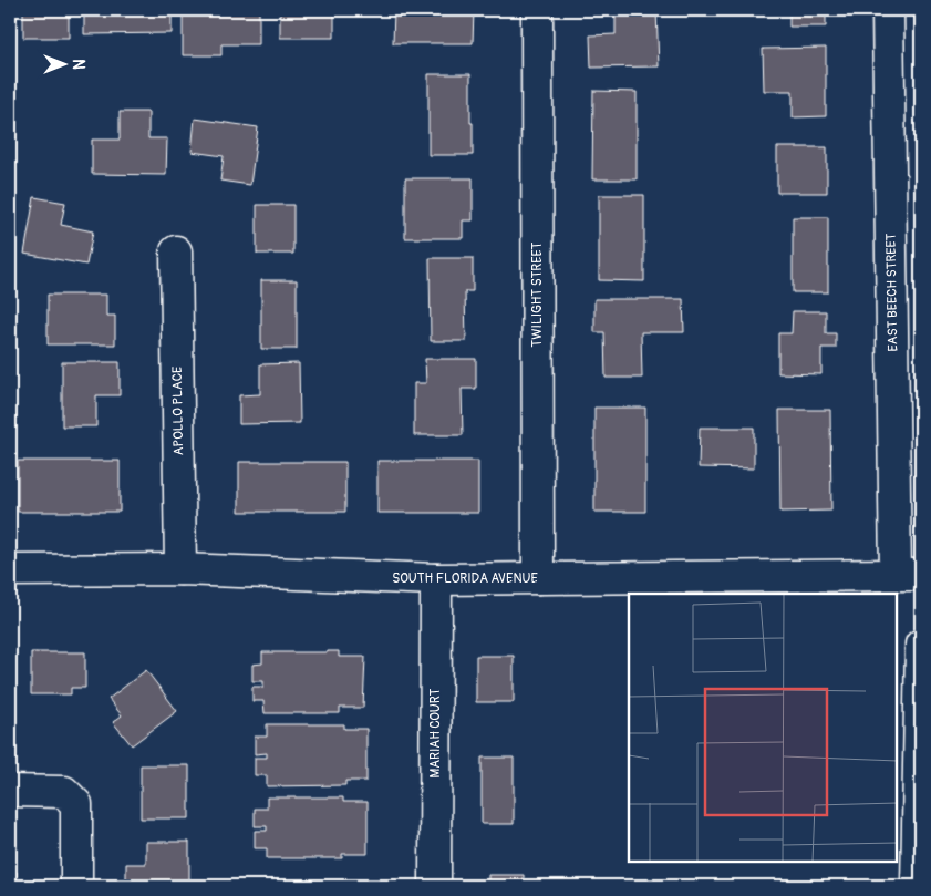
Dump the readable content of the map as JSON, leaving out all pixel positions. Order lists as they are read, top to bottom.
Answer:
{
  "streets": {
    "street": [
      "EAST BEECH STREET",
      "TWILIGHT STREET",
      "APOLLO PLACE",
      "SOUTH FLORIDA AVENUE",
      "MARIAH COURT"
    ]
  },
  "crossings": [
    ["EAST BEECH STREET", "SOUTH FLORIDA AVENUE"],
    ["TWILIGHT STREET", "SOUTH FLORIDA AVENUE"],
    ["APOLLO PLACE", "SOUTH FLORIDA AVENUE"],
    ["SOUTH FLORIDA AVENUE", "MARIAH COURT"]
  ],
  "north": "right"
}
